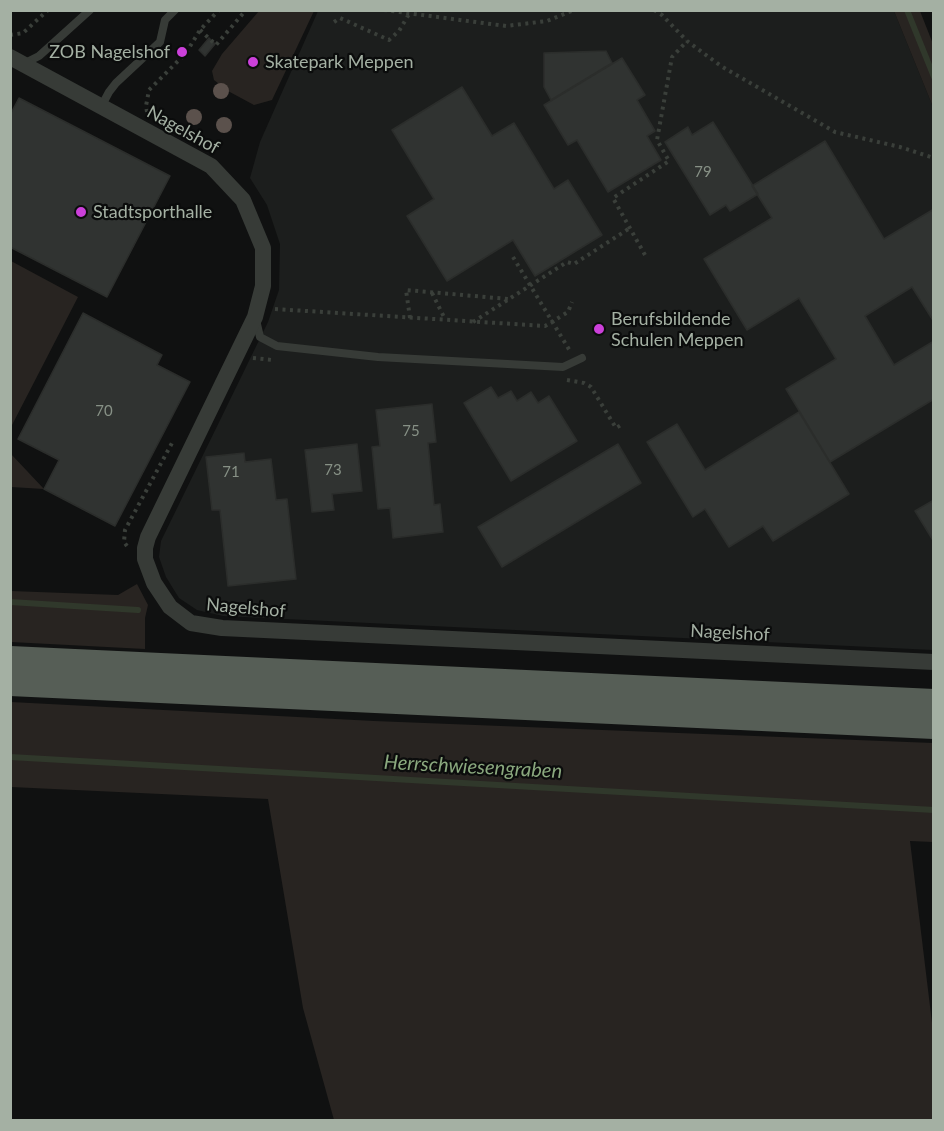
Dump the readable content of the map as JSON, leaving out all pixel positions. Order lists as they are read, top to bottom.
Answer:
{
  "streets": {
    "street": ["Nagelshof"]
  },
  "water": ["Herrschwiesengraben"],
  "places": [
    "ZOB Nagelshof",
    "Skatepark Meppen",
    "Stadtsporthalle",
    "Berufsbildende Schulen Meppen"
  ],
  "house_numbers": [
    "79",
    "70",
    "75",
    "73",
    "71"
  ]
}
